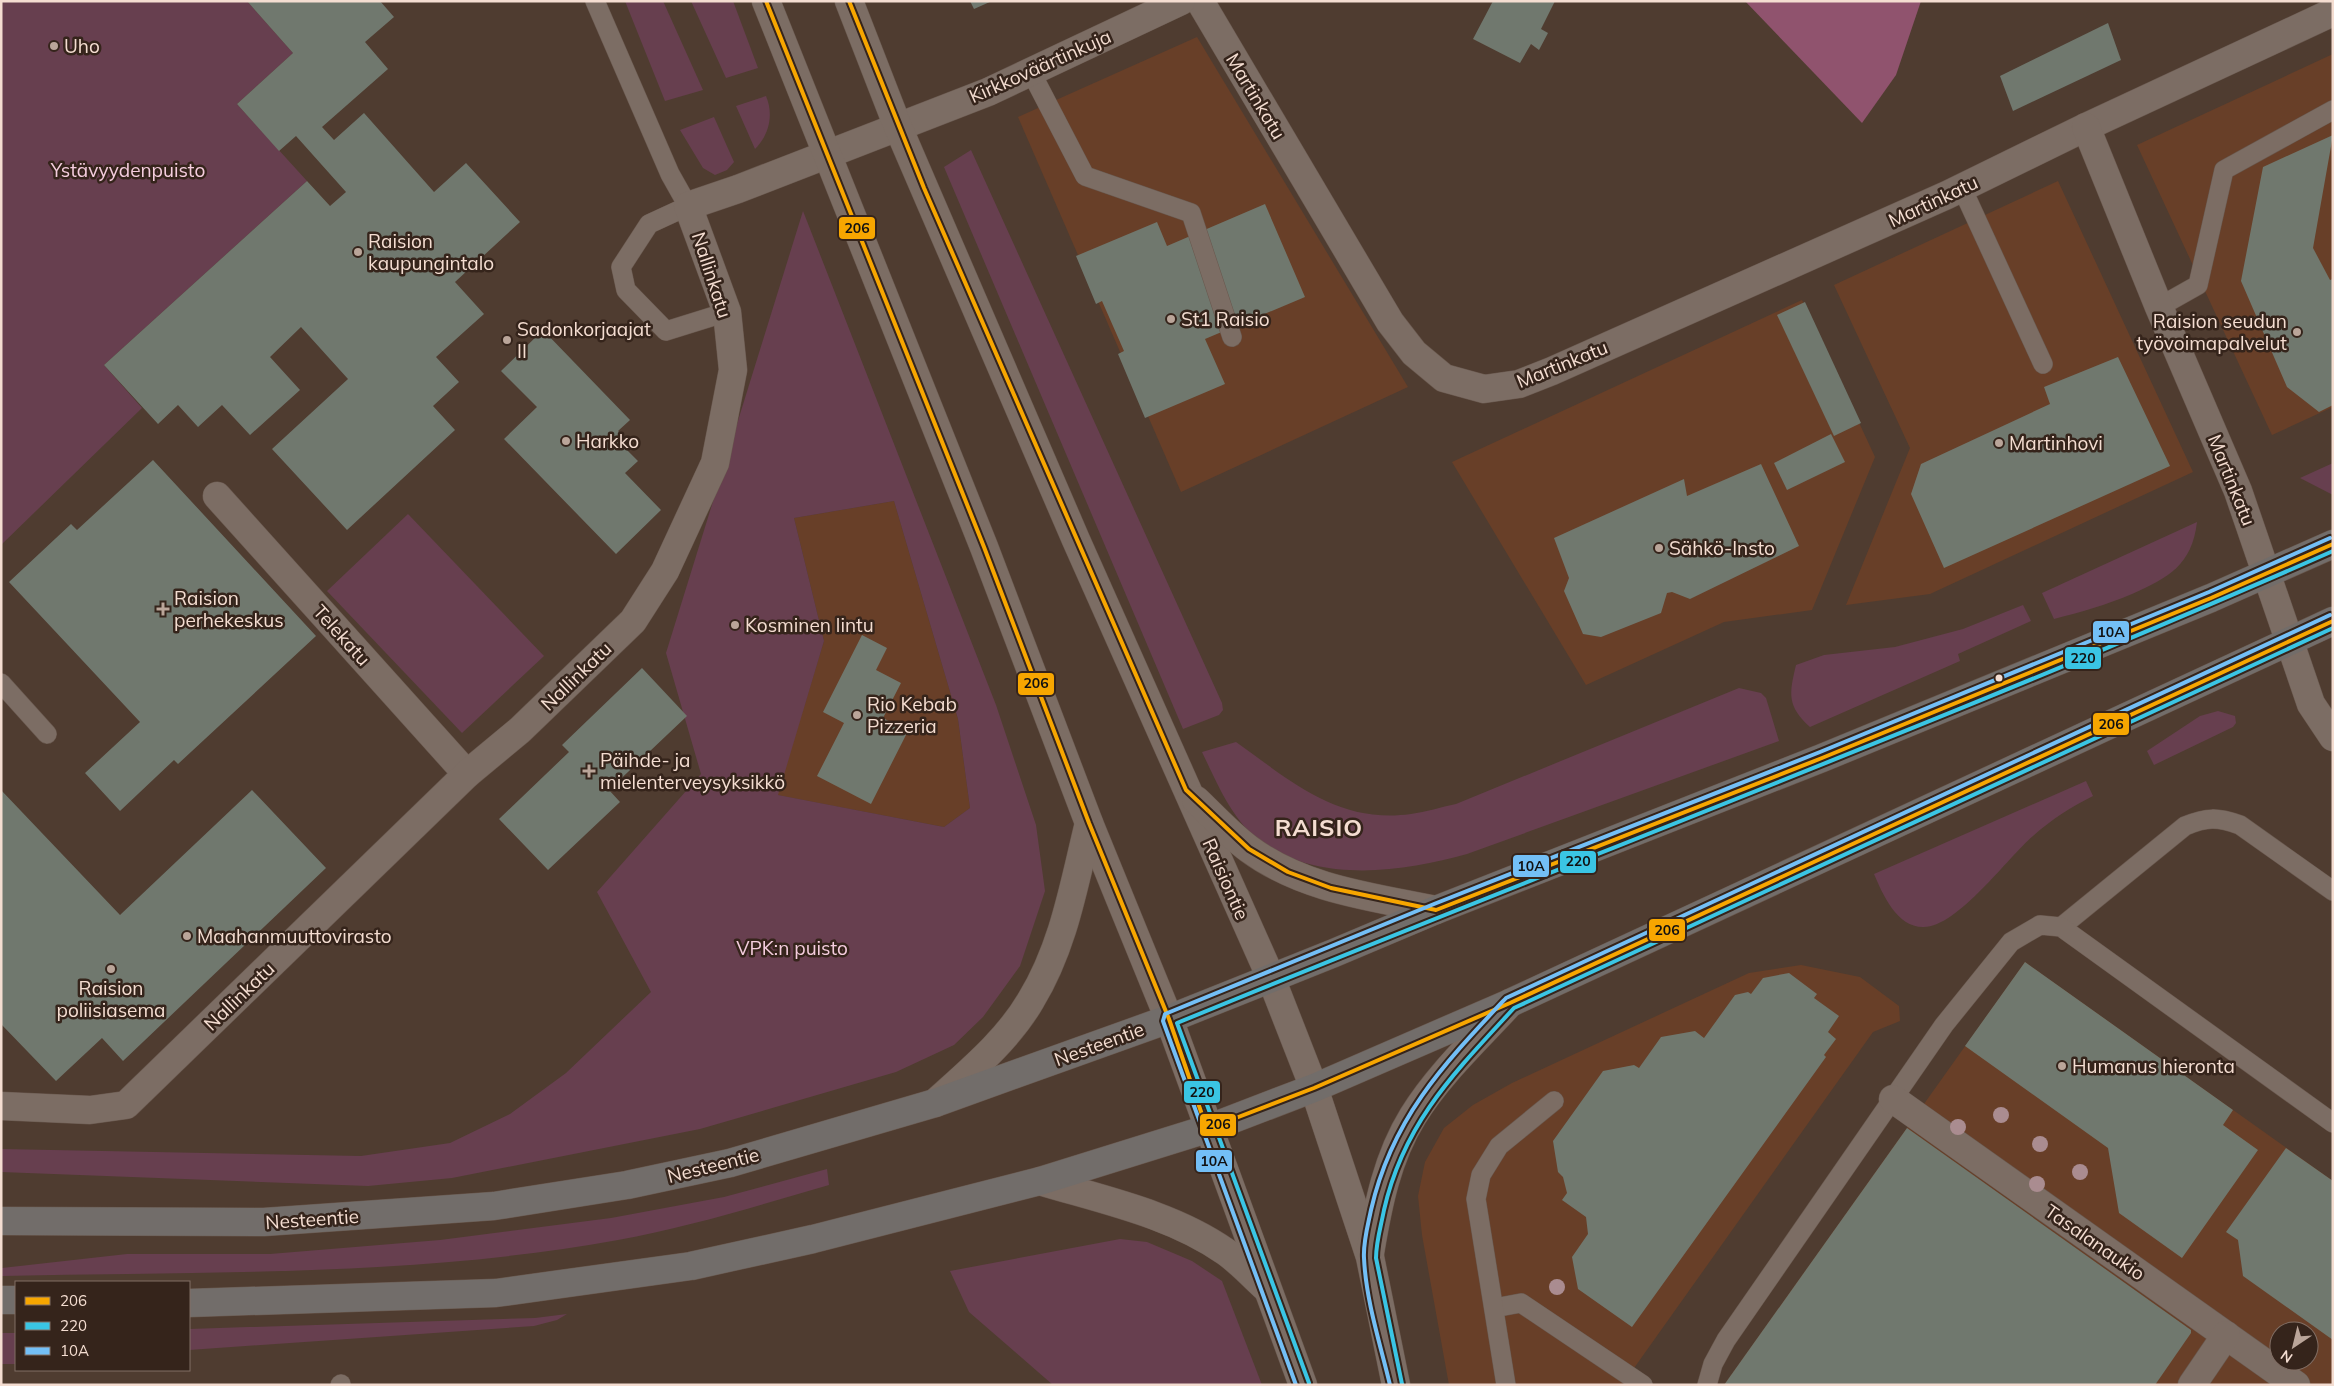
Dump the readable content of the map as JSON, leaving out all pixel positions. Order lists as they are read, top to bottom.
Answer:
{
  "streets": {
    "main road": ["Nesteentie"],
    "street": [
      "Kirkkoväärtinkuja",
      "Martinkatu",
      "Nallinkatu",
      "Telekatu",
      "Raisiontie",
      "Tasalanaukio"
    ]
  },
  "crossings": [
    ["Kirkkoväärtinkuja", "Raisiontie"],
    ["Martinkatu", "Nesteentie"],
    ["Nallinkatu", "Telekatu"],
    ["Raisiontie", "Nesteentie"]
  ],
  "districts": ["RAISIO"],
  "parks": ["Ystävyydenpuisto", "VPK:n puisto"],
  "places": {
    "other": [
      "Uho",
      "Raision kaupungintalo",
      "St1 Raisio",
      "Raision seudun työvoimapalvelut",
      "Sadonkorjaajat II",
      "Harkko",
      "Martinhovi",
      "Sähkö-Insto",
      "Kosminen lintu",
      "Rio Kebab Pizzeria",
      "Maahanmuuttovirasto",
      "Raision poliisiasema",
      "Humanus hieronta"
    ],
    "health": ["Raision perhekeskus", "Päihde- ja mielenterveysyksikkö"]
  },
  "lines": ["transit line 206", "transit line 10A", "transit line 220"],
  "legend": ["206", "220", "10A"],
  "north": "bottom left"
}
